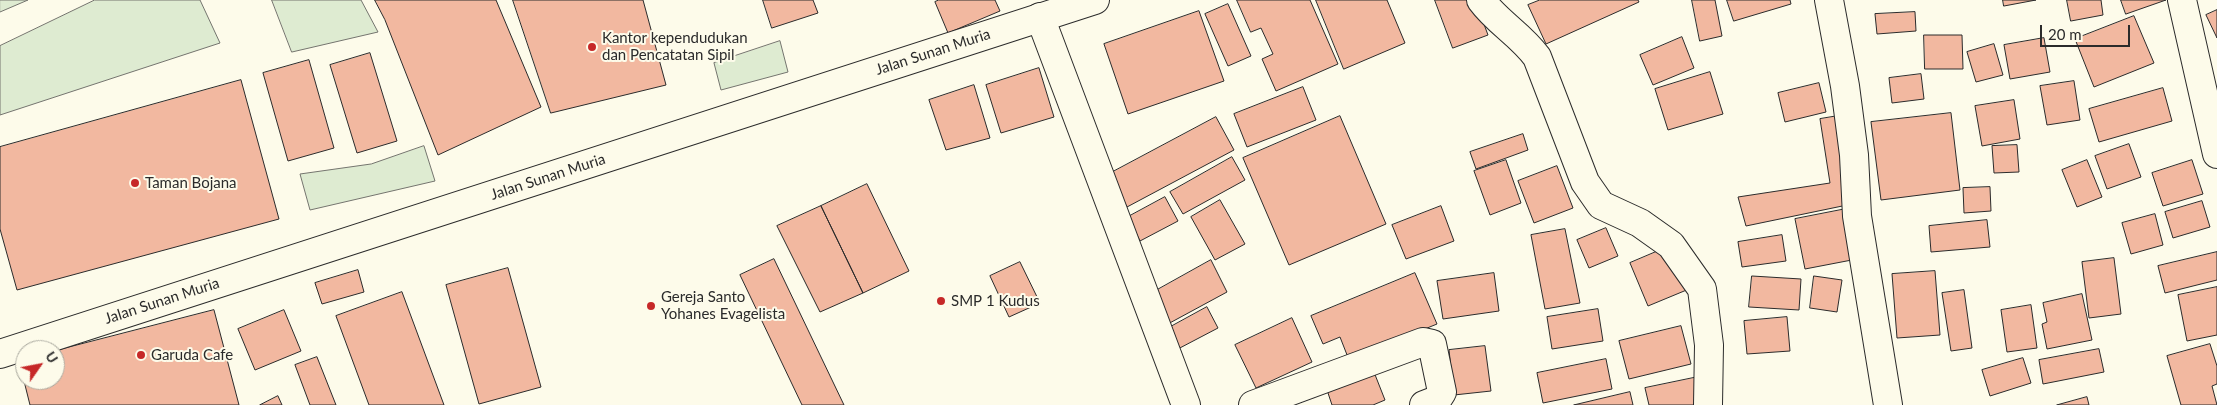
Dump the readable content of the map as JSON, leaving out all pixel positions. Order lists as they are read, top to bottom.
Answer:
{
  "streets": {
    "street": ["Jalan Sunan Muria"]
  },
  "places": [
    "Kantor kependudukan dan Pencatatan Sipil",
    "Taman Bojana",
    "SMP 1 Kudus",
    "Gereja Santo Yohanes Evagelista",
    "Garuda Cafe"
  ],
  "scale_bar": "20 m",
  "north": "top right"
}
